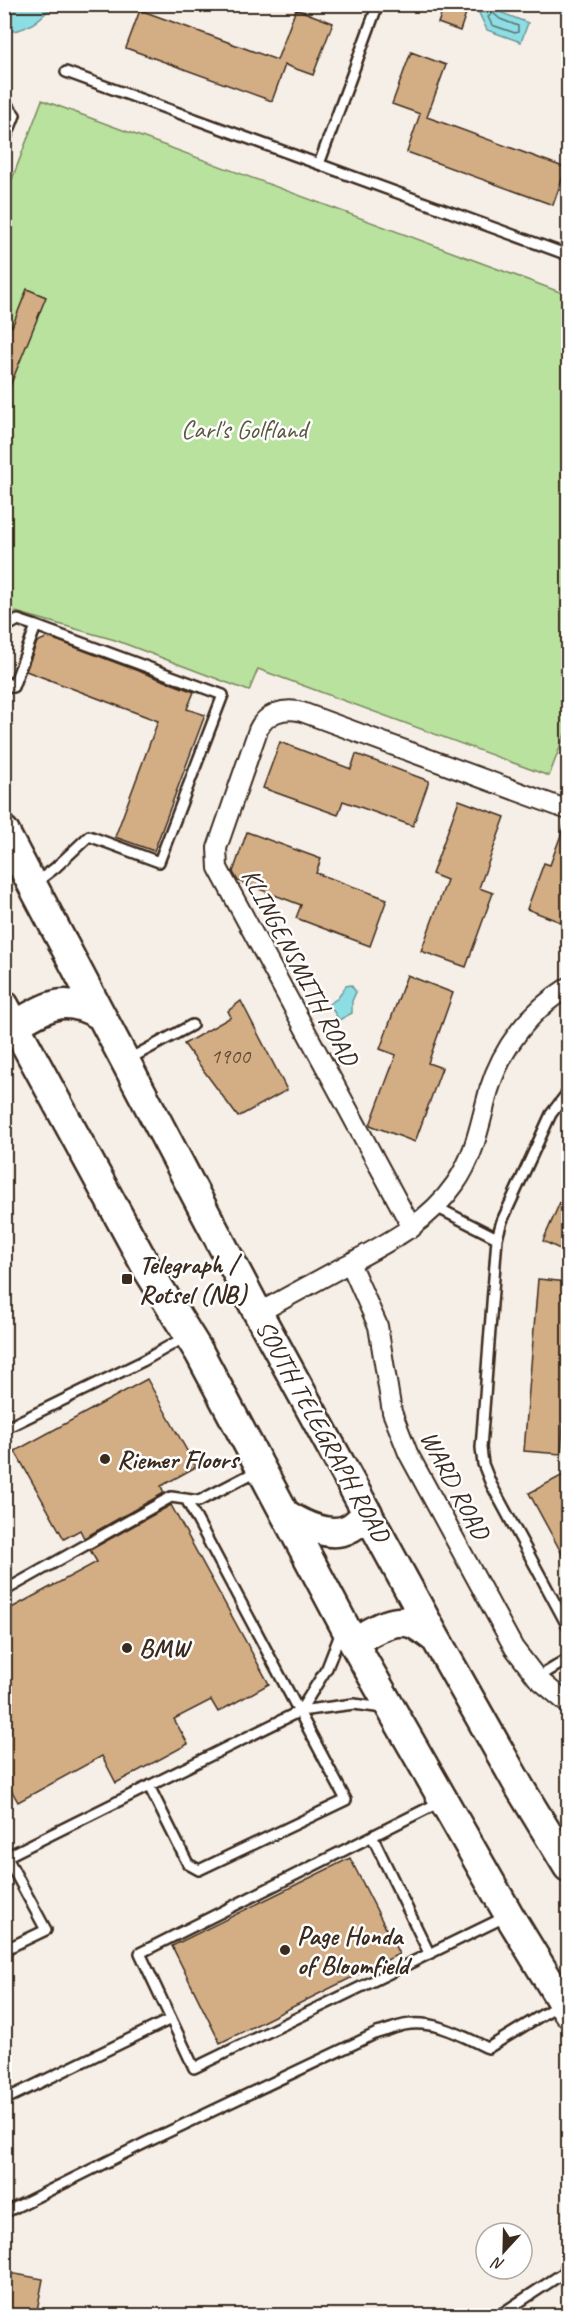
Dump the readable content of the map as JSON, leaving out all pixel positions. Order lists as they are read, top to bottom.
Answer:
{
  "streets": {
    "highway": ["SOUTH TELEGRAPH ROAD"],
    "street": ["KLINGENSMITH ROAD", "WARD ROAD"]
  },
  "parks": ["Carl's Golfland"],
  "places": {
    "transit": ["Telegraph / Rotsel (NB)"],
    "other": ["Riemer Floors", "BMW", "Page Honda of Bloomfield"]
  },
  "house_numbers": ["1900"],
  "north": "bottom"
}
